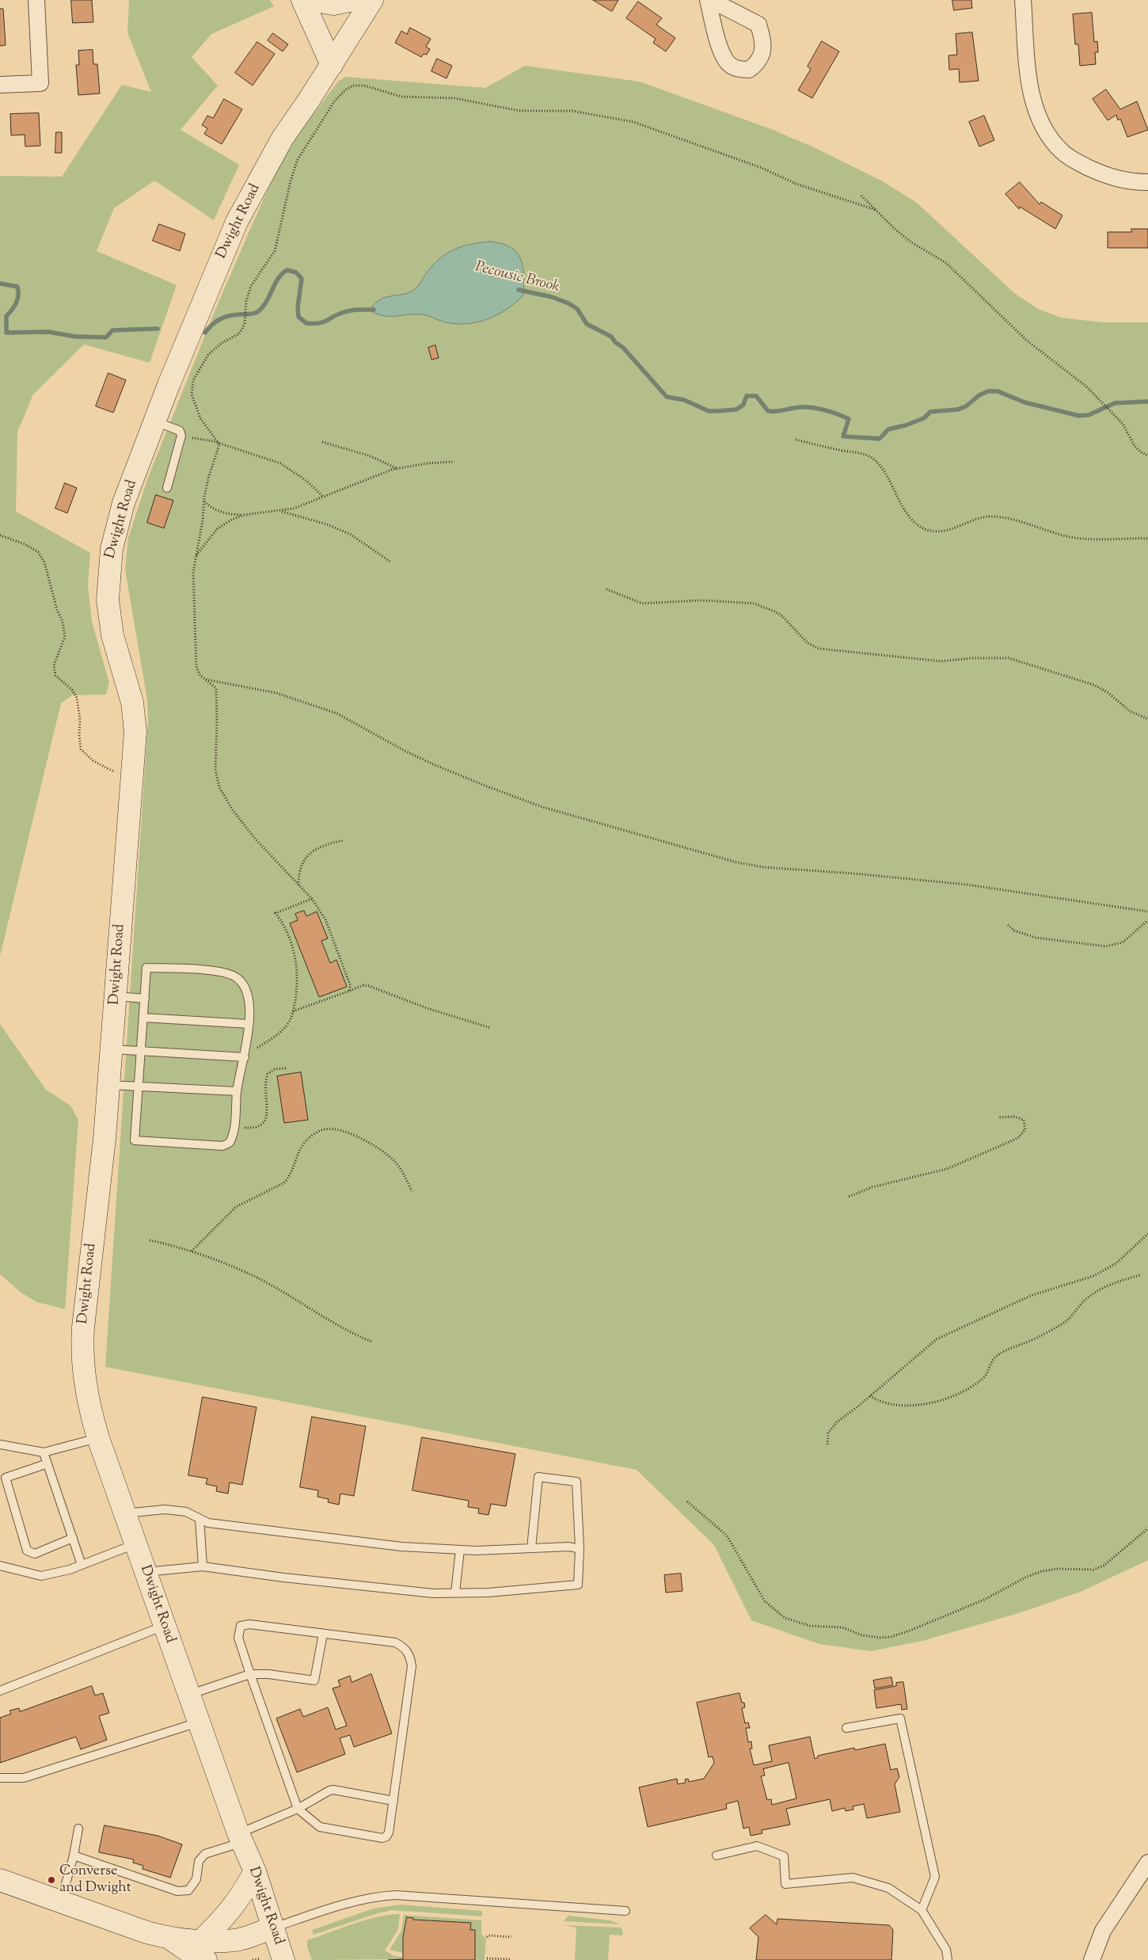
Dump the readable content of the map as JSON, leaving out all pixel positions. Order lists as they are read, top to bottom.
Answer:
{
  "streets": {
    "main road": ["Dwight Road"]
  },
  "water": ["Pecousic Brook"],
  "places": ["Converse and Dwight"]
}
